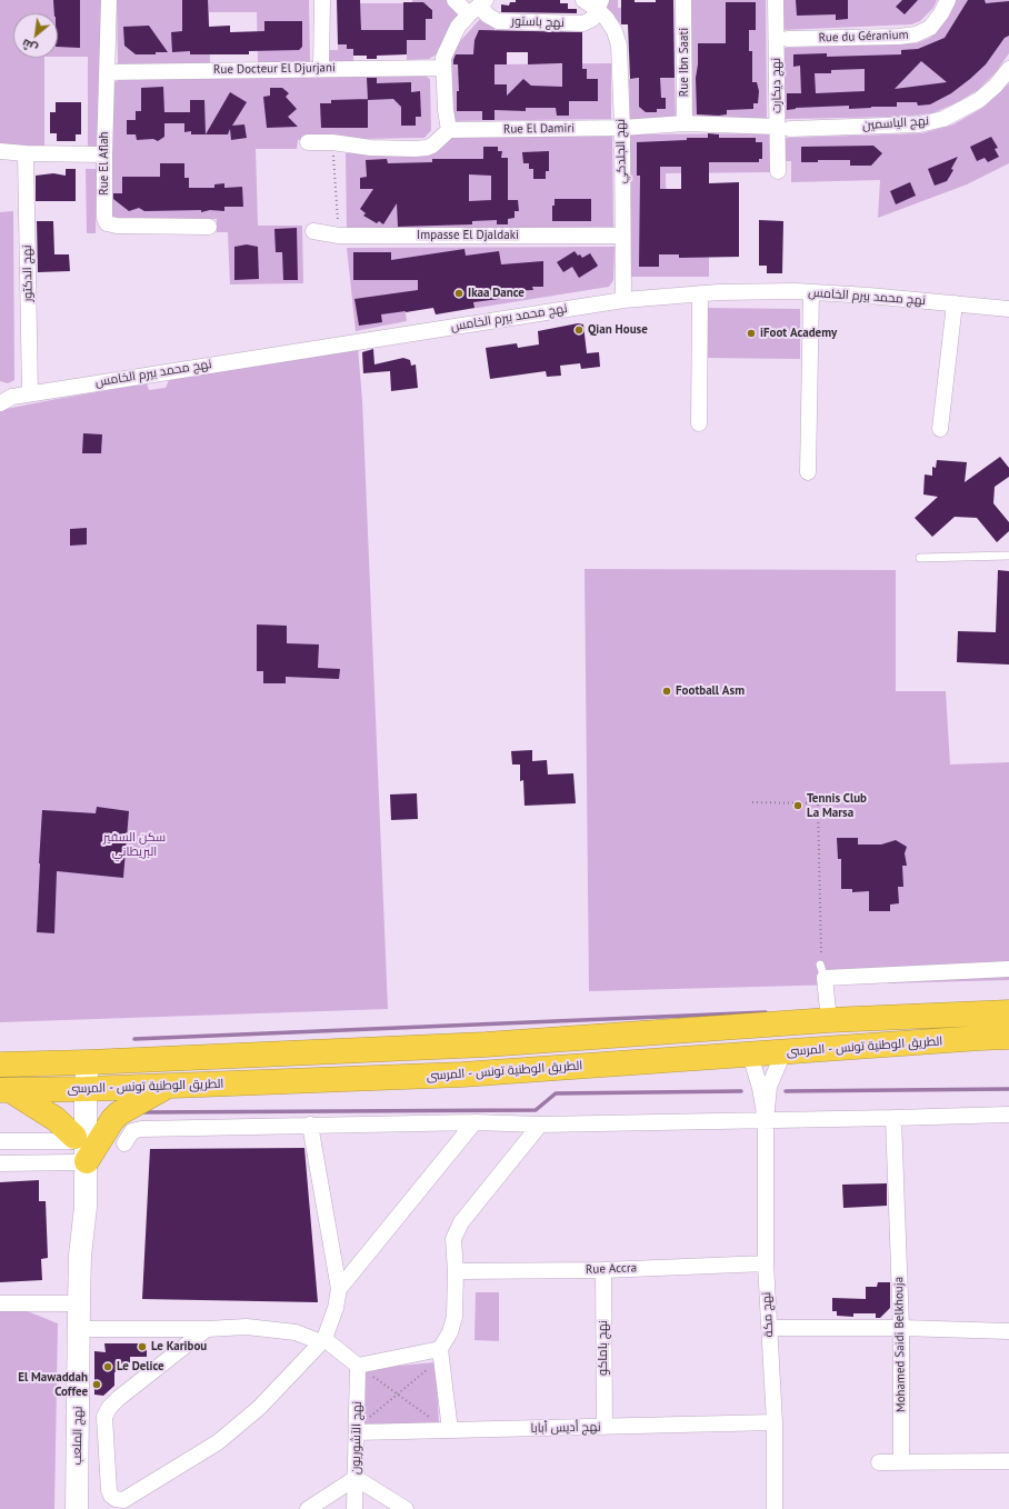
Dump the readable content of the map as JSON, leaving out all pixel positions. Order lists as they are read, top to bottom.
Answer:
{
  "streets": {
    "highway": ["الطريق الوطنية تونس - المرسى"],
    "street": [
      "نهج باستور",
      "Rue du Géranium",
      "Rue Ibn Saati",
      "Rue Docteur El Djurjani",
      "نهج ديكارت",
      "نهج الياسمين",
      "Rue El Damiri",
      "نهج الجلدكي",
      "Rue El Aflah",
      "Impasse El Djaldaki",
      "نهج الدكتور",
      "نهج محمد بيرم الخامس",
      "Rue Accra",
      "نهج مكة",
      "Mohamed Saidi Belkhouja",
      "نهج باماكو",
      "نهج أديس أبابا",
      "نهج الملعب",
      "نهج الآشوريون"
    ]
  },
  "crossings": [
    ["نهج باستور", "نهج الجلدكي"],
    ["Rue Ibn Saati", "Rue El Damiri"],
    ["Rue Docteur El Djurjani", "Rue El Aflah"],
    ["نهج ديكارت", "نهج الياسمين"],
    ["نهج ديكارت", "Rue El Damiri"],
    ["نهج الياسمين", "Rue El Damiri"],
    ["Rue El Damiri", "نهج الجلدكي"],
    ["نهج الجلدكي", "Impasse El Djaldaki"],
    ["نهج الجلدكي", "نهج محمد بيرم الخامس"],
    ["نهج الدكتور", "نهج محمد بيرم الخامس"],
    ["الطريق الوطنية تونس - المرسى", "نهج الملعب"],
    ["Rue Accra", "نهج مكة"],
    ["Rue Accra", "نهج باماكو"],
    ["نهج مكة", "نهج أديس أبابا"],
    ["نهج باماكو", "نهج أديس أبابا"],
    ["نهج أديس أبابا", "نهج الآشوريون"]
  ],
  "parks": ["سكن السفير البريطاني"],
  "places": [
    "Ikaa Dance",
    "Qian House",
    "iFoot Academy",
    "Football Asm",
    "Tennis Club La Marsa",
    "Le Karibou",
    "Le Delice",
    "El Mawaddah Coffee"
  ],
  "north": "bottom left"
}
